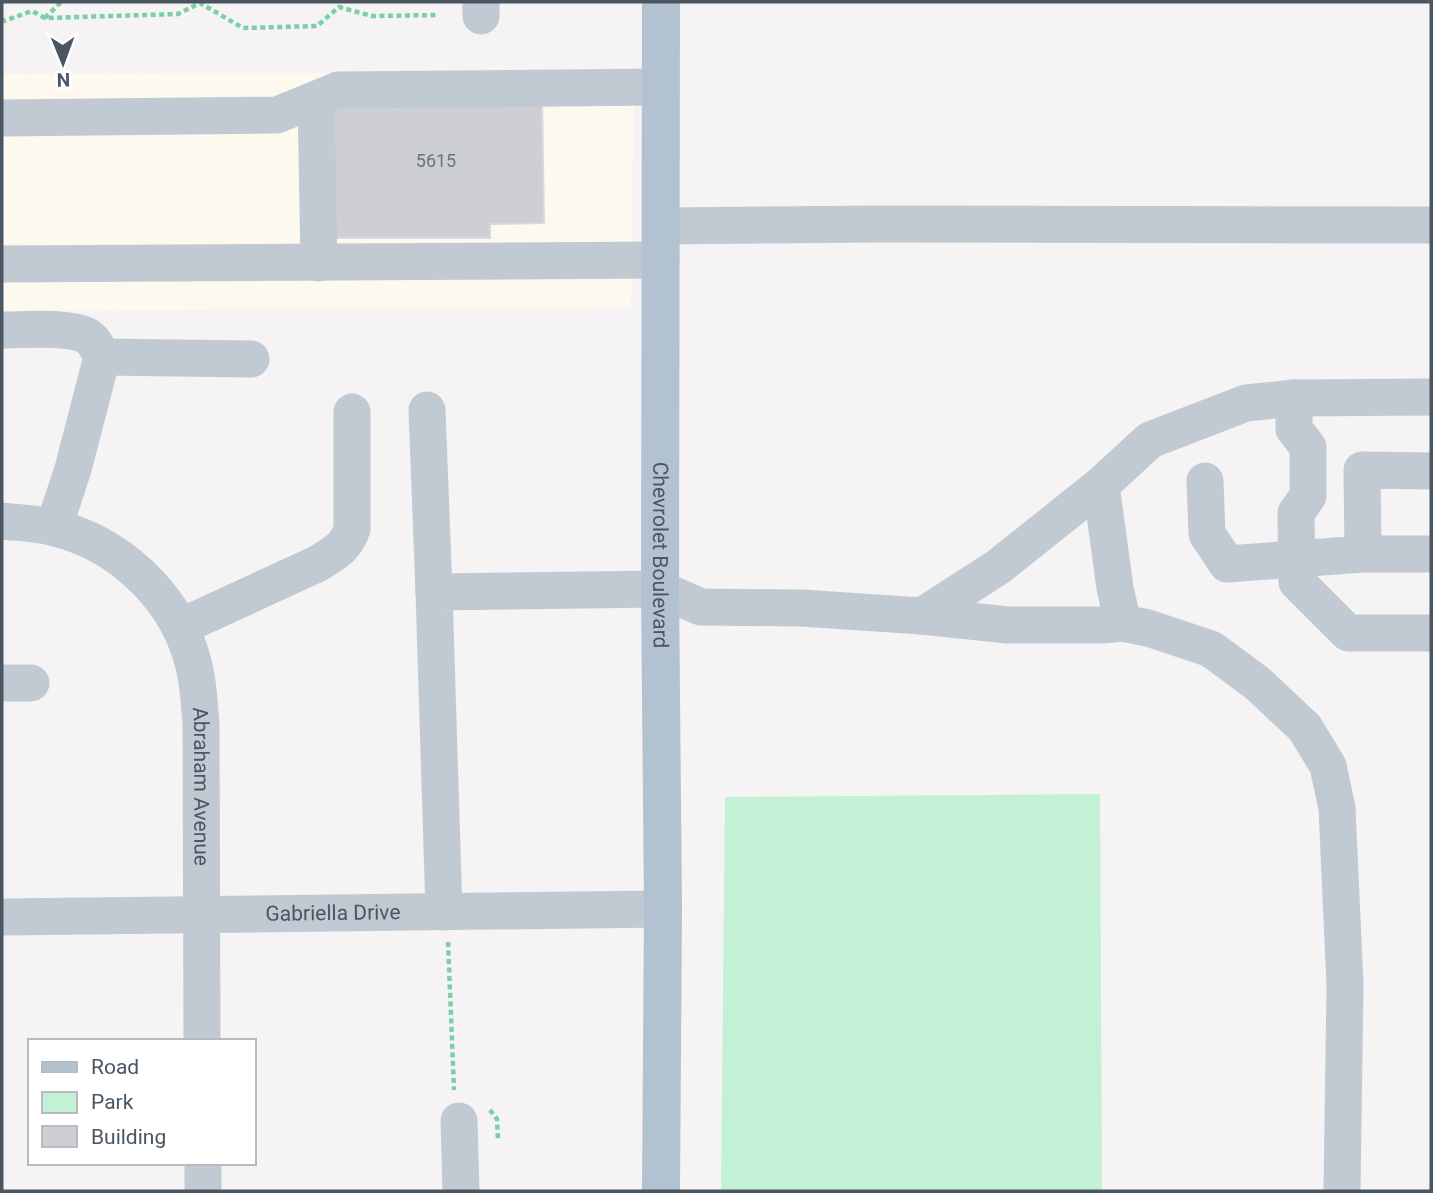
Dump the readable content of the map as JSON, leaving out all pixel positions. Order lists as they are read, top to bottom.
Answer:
{
  "streets": {
    "main road": ["Chevrolet Boulevard"],
    "street": ["Abraham Avenue", "Gabriella Drive"]
  },
  "crossings": [
    ["Chevrolet Boulevard", "Gabriella Drive"],
    ["Abraham Avenue", "Gabriella Drive"]
  ],
  "house_numbers": ["5615"],
  "legend": ["Road", "Park", "Building"],
  "north": "bottom"
}
